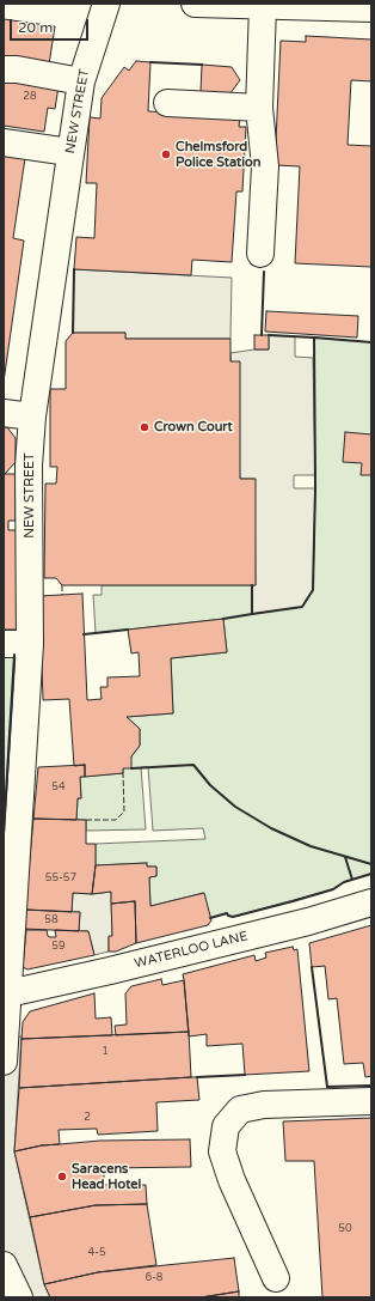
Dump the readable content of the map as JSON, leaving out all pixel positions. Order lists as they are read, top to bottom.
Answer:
{
  "streets": {
    "street": ["NEW STREET", "WATERLOO LANE"]
  },
  "crossings": [
    ["NEW STREET", "WATERLOO LANE"]
  ],
  "places": ["Chelmsford Police Station", "Crown Court", "Saracens Head Hotel"],
  "house_numbers": [
    "28",
    "54",
    "55-57",
    "58",
    "59",
    "1",
    "2",
    "50",
    "4-5",
    "6-8"
  ],
  "scale_bar": "20 m"
}
